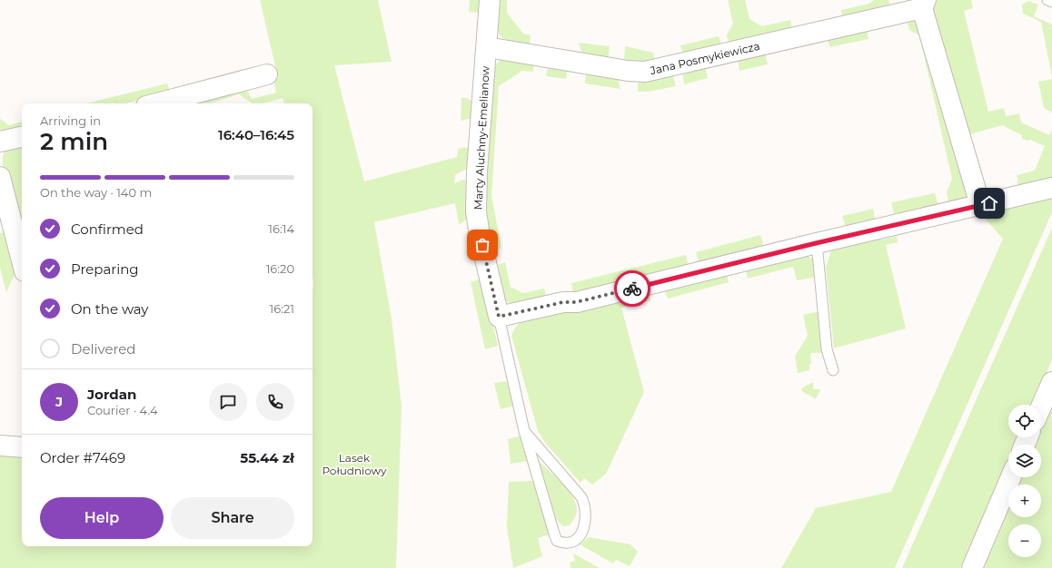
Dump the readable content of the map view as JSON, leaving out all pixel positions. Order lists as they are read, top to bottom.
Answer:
{
  "streets": {
    "street": ["Jana Posmykiewicza", "Marty Aluchny-Emelianow"]
  },
  "crossings": [
    ["Jana Posmykiewicza", "Marty Aluchny-Emelianow"]
  ],
  "parks": ["Lasek Południowy"],
  "page": {
    "heading": ["2 min", "Arriving in", "16:40–16:45"],
    "panel": [
      "Jordan",
      "Courier · 4.4",
      "Order #7469",
      "55.44 zł"
    ],
    "bar": "On the way · 140 m",
    "list": [
      ["Confirmed", "16:14"],
      ["Preparing", "16:20"],
      ["On the way", "16:21"],
      "Delivered"
    ],
    "round": "J",
    "map_buttons": ["+", "−"],
    "buttons": ["Help", "Share"]
  }
}
